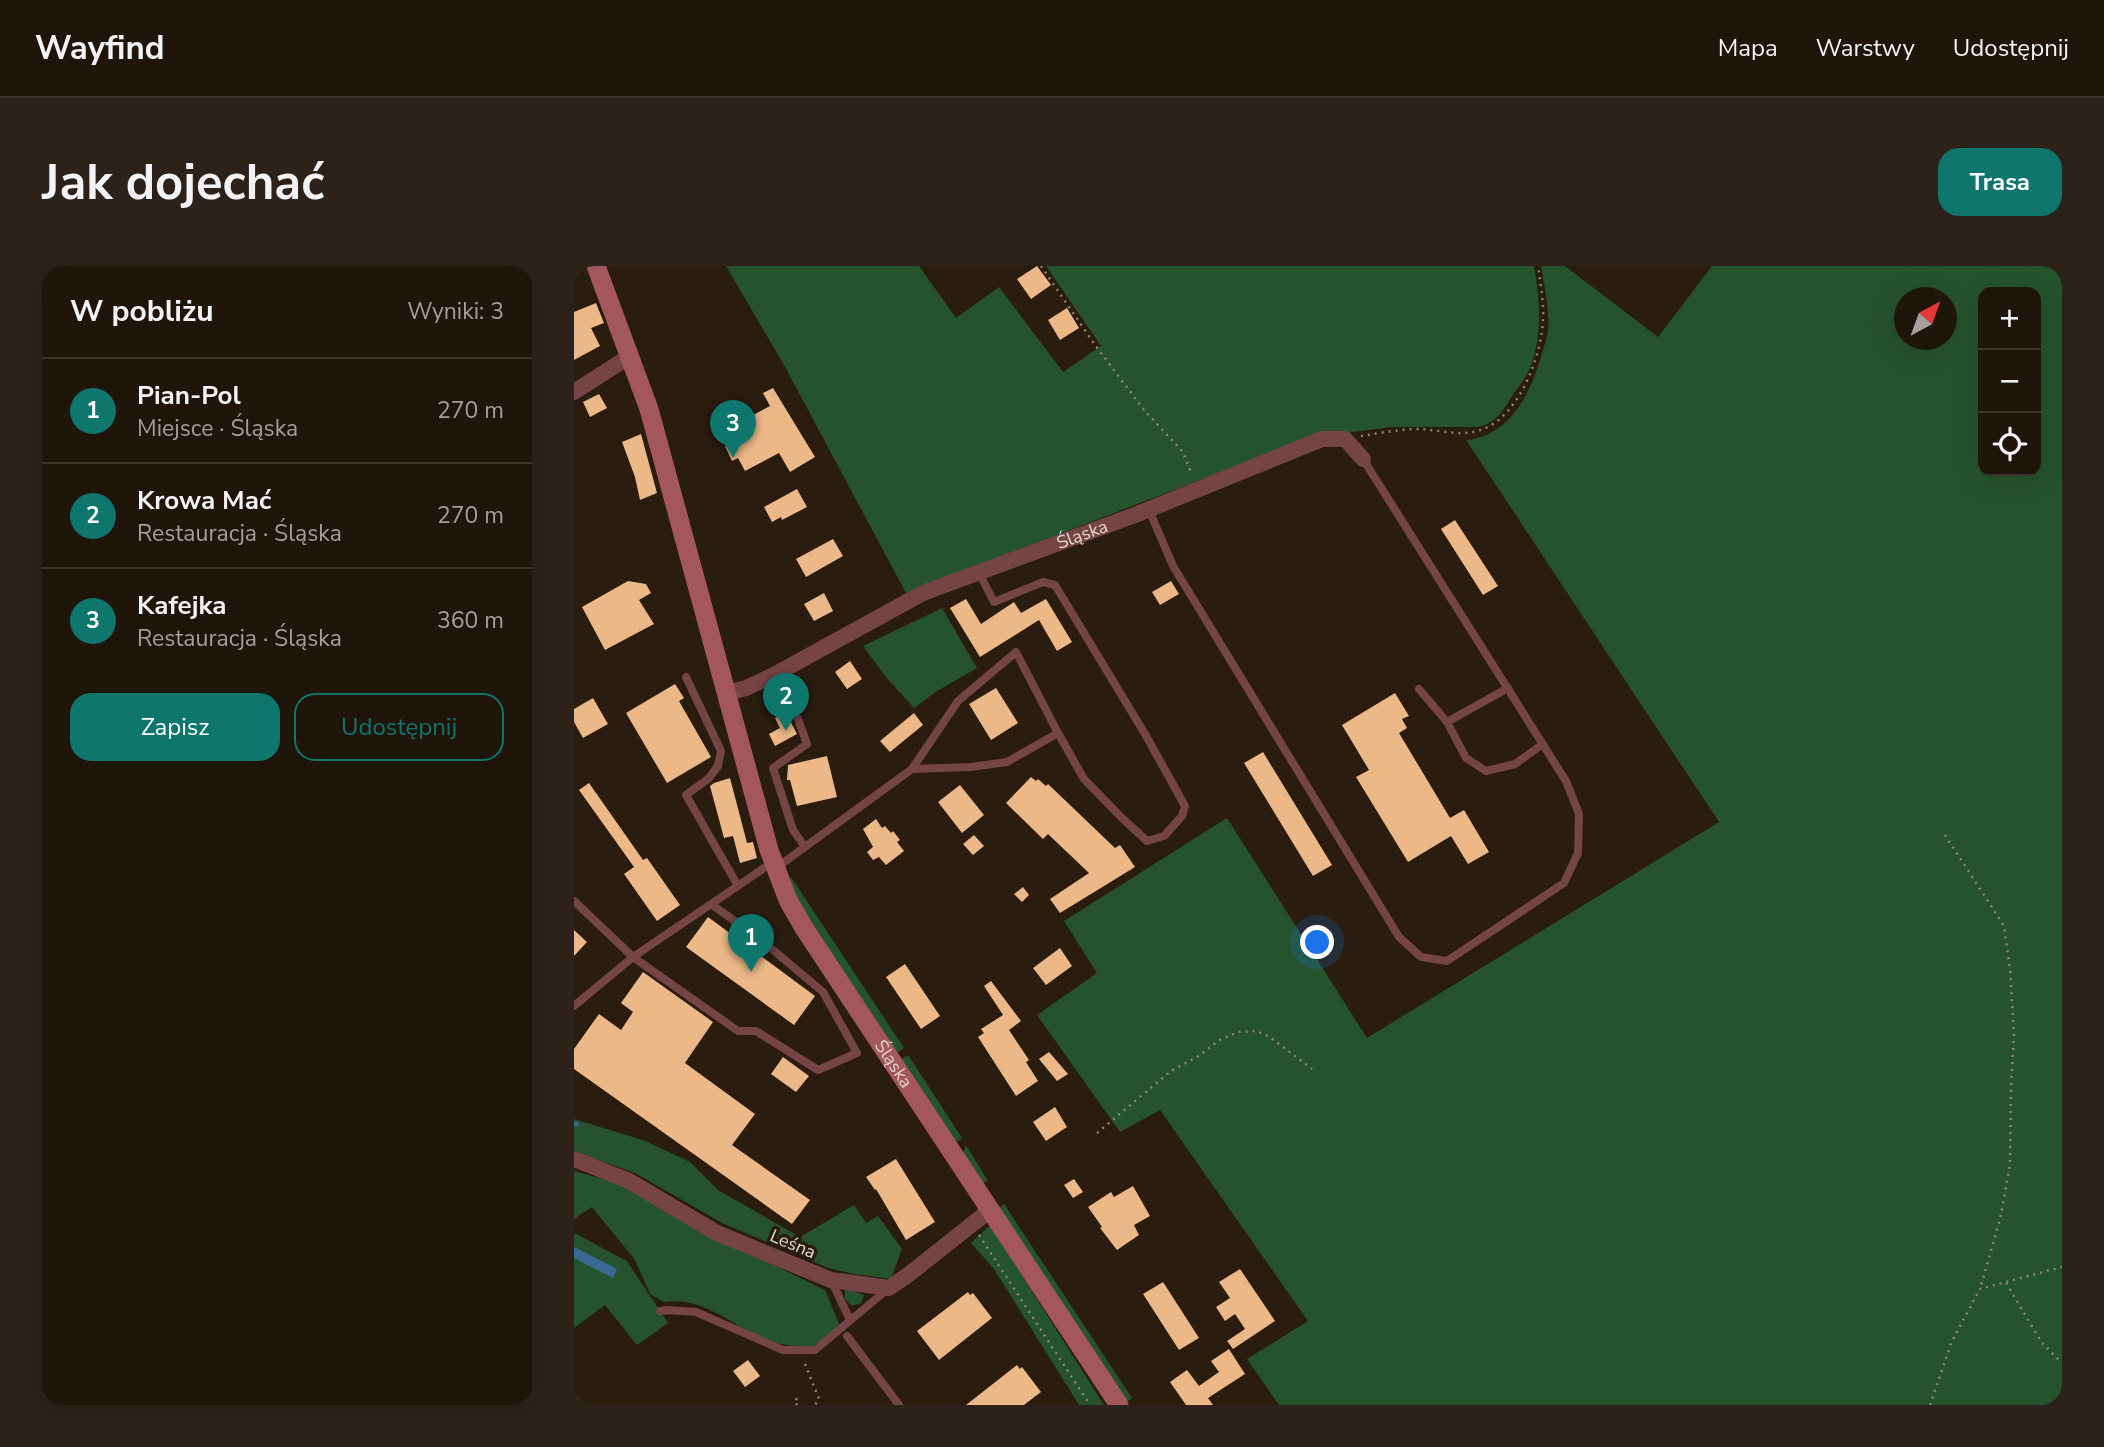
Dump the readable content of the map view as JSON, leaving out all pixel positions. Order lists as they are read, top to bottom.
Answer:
{
  "streets": {
    "main road": ["Śląska"],
    "street": ["Leśna"]
  },
  "north": "top right",
  "page": {
    "header": "Wayfind",
    "nav": ["Mapa", "Warstwy", "Udostępnij"],
    "buttons": [
      "Trasa",
      ["Zapisz", "Udostępnij"]
    ],
    "title": "Jak dojechać",
    "heading": ["W pobliżu", "Wyniki: 3"],
    "map_buttons": ["+", "−"],
    "list": [
      {
        "mark": "1",
        "name": "Pian-Pol",
        "note": "Miejsce · Śląska",
        "value": "270 m"
      },
      {
        "mark": "2",
        "name": "Krowa Mać",
        "note": "Restauracja · Śląska",
        "value": "270 m"
      },
      {
        "mark": "3",
        "name": "Kafejka",
        "note": "Restauracja · Śląska",
        "value": "360 m"
      }
    ],
    "pins": ["3", "2", "1"]
  }
}
